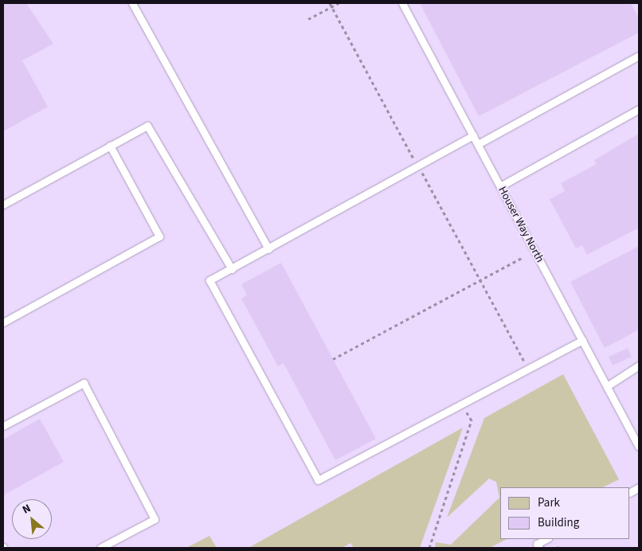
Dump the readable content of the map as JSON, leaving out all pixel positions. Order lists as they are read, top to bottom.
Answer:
{
  "streets": {
    "lane": ["Houser Way North"]
  },
  "legend": ["Park", "Building"],
  "north": "top left"
}
